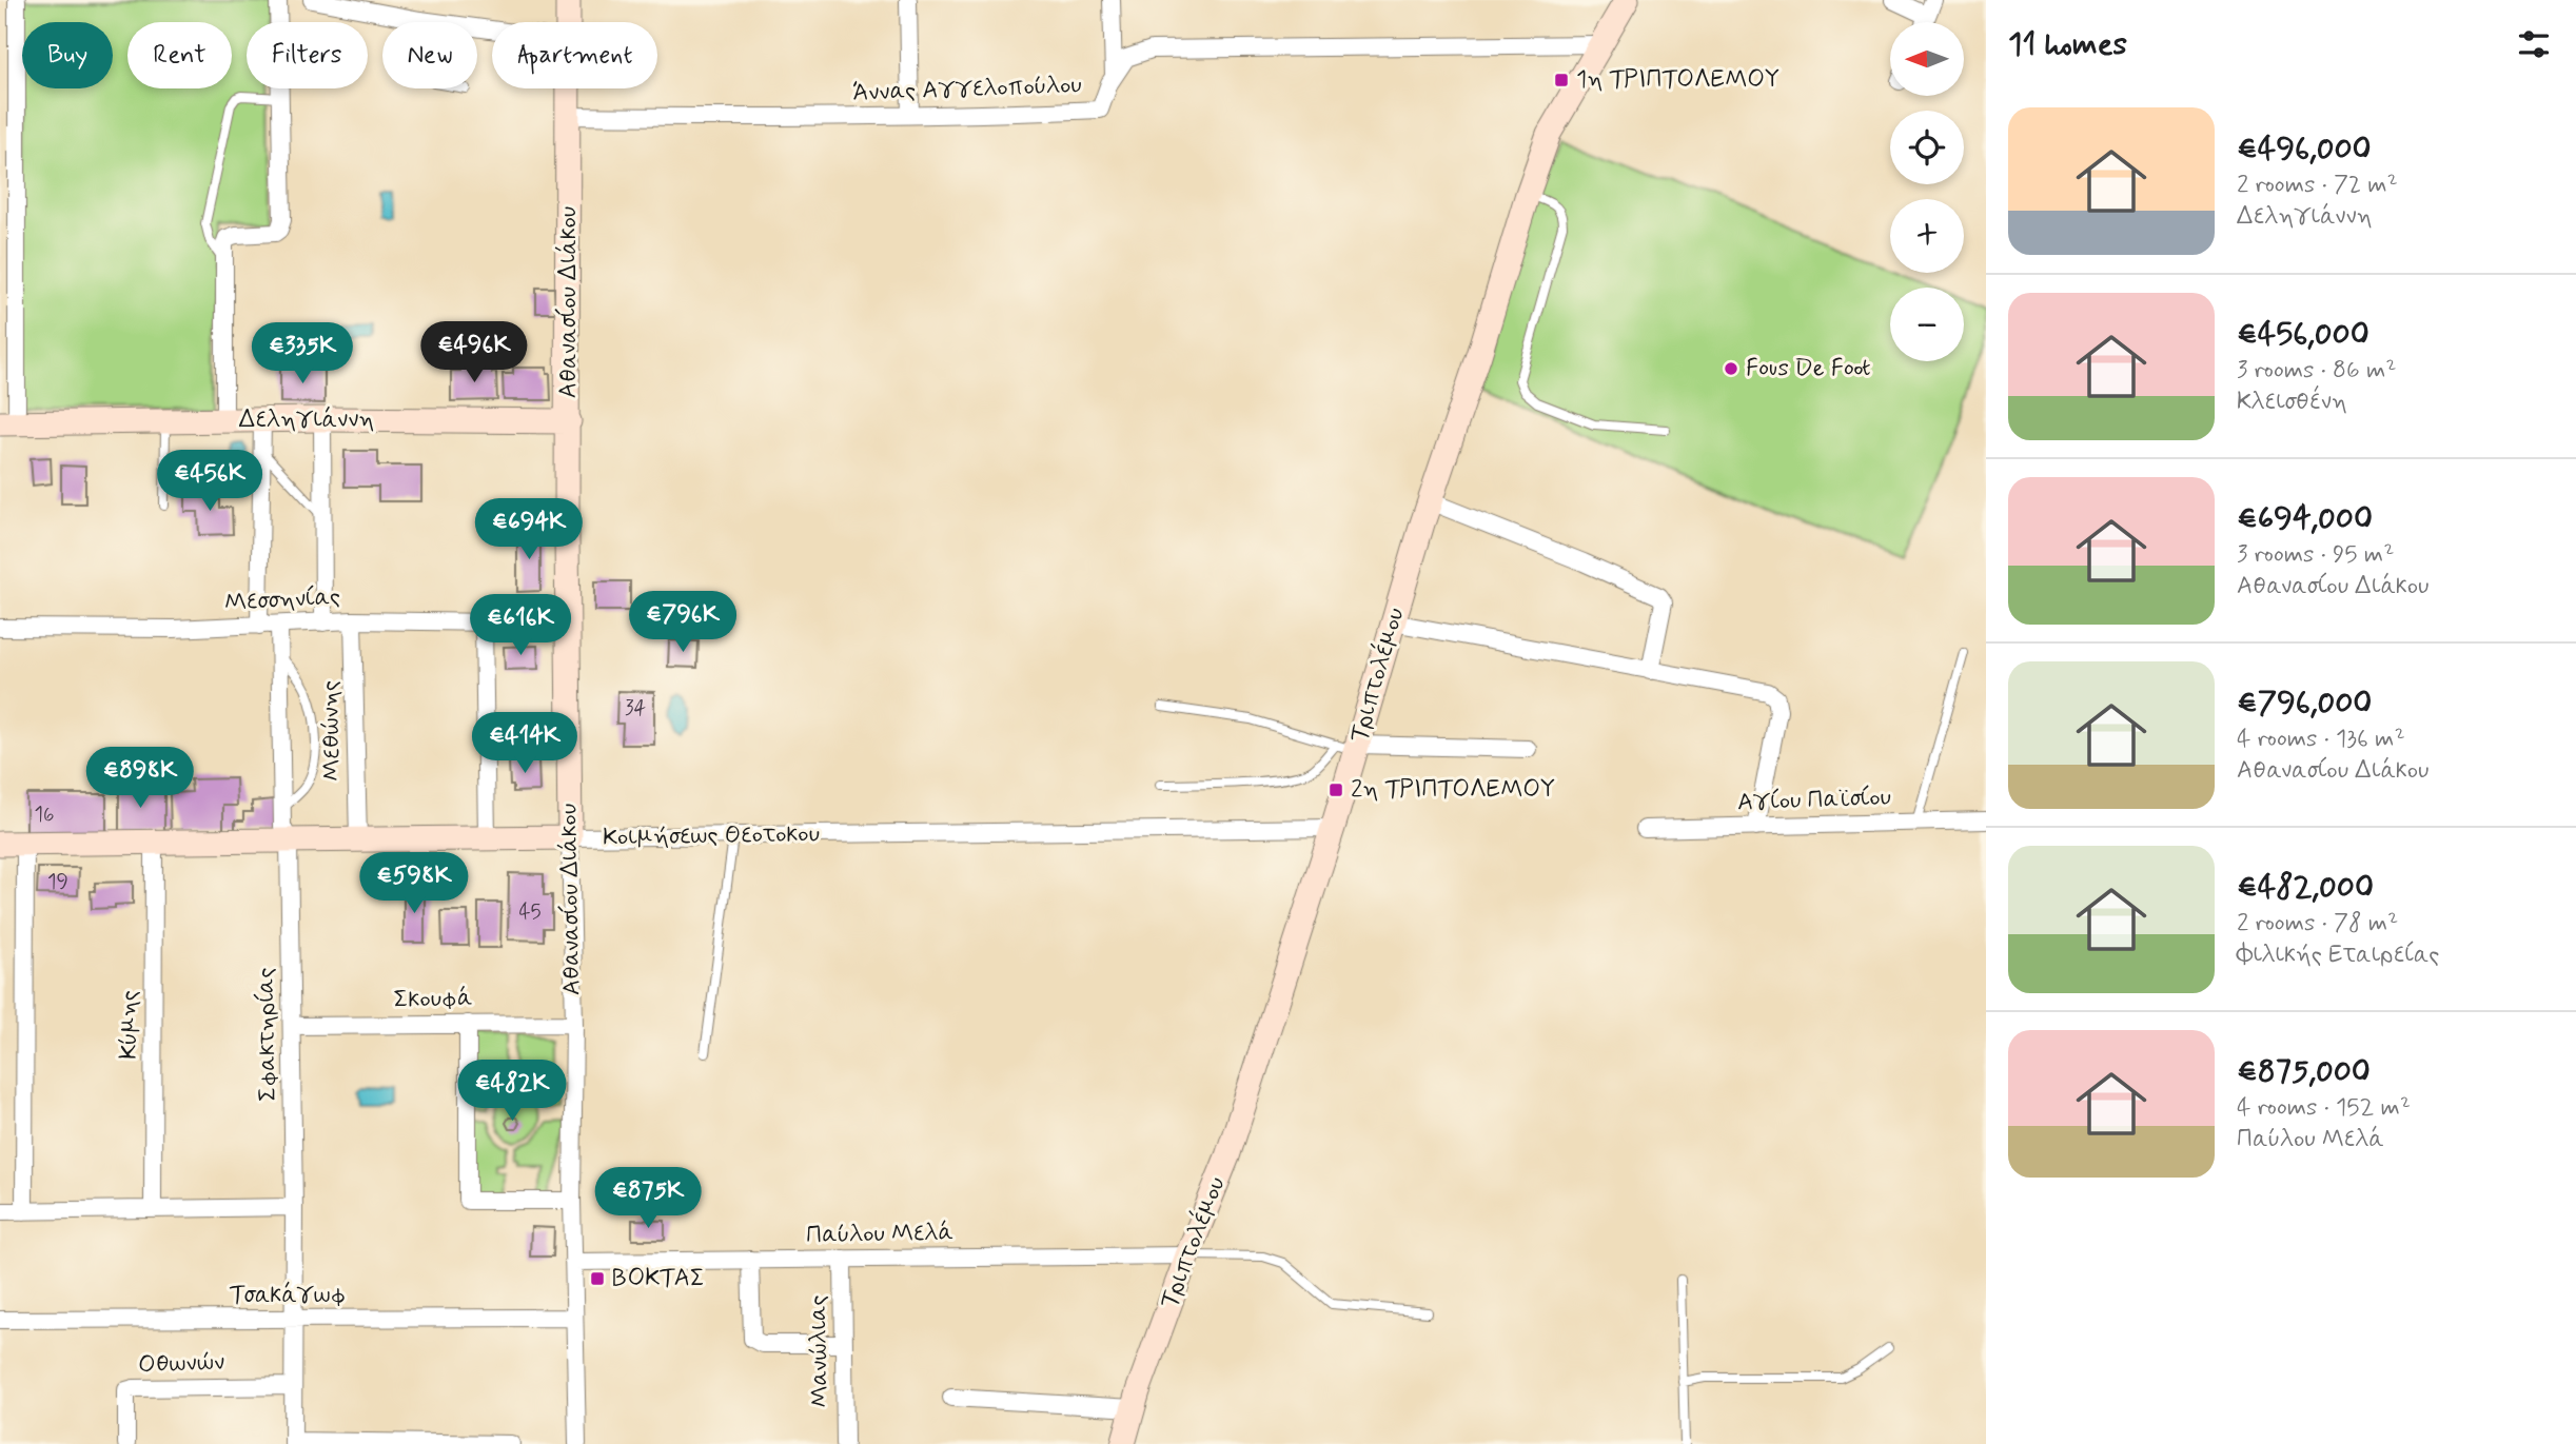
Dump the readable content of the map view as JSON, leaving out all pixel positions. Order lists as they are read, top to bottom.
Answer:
{
  "streets": {
    "street": [
      "Άννας Αγγελοπούλου",
      "Αθανασίου Διάκου",
      "Δεληγιάννη",
      "Μεσσηνίας",
      "Τριπτολέμου",
      "Μεθώνης",
      "Αγίου Παϊσίου",
      "Κοιμήσεως Θεοτοκου",
      "Σκουφά",
      "Κύμης",
      "Σφακτηρίας",
      "Παύλου Μελά",
      "Τσακάγωφ",
      "Μανώλιας",
      "Οθωνών"
    ]
  },
  "crossings": [
    ["Άννας Αγγελοπούλου", "Αθανασίου Διάκου"],
    ["Άννας Αγγελοπούλου", "Τριπτολέμου"],
    ["Αθανασίου Διάκου", "Δεληγιάννη"],
    ["Αθανασίου Διάκου", "Μεσσηνίας"],
    ["Αθανασίου Διάκου", "Κοιμήσεως Θεοτοκου"],
    ["Αθανασίου Διάκου", "Σκουφά"],
    ["Αθανασίου Διάκου", "Παύλου Μελά"],
    ["Αθανασίου Διάκου", "Τσακάγωφ"],
    ["Μεσσηνίας", "Μεθώνης"],
    ["Μεσσηνίας", "Σφακτηρίας"],
    ["Τριπτολέμου", "Κοιμήσεως Θεοτοκου"],
    ["Τριπτολέμου", "Παύλου Μελά"],
    ["Μεθώνης", "Κοιμήσεως Θεοτοκου"],
    ["Κοιμήσεως Θεοτοκου", "Κύμης"],
    ["Κοιμήσεως Θεοτοκου", "Σφακτηρίας"],
    ["Σκουφά", "Σφακτηρίας"],
    ["Σφακτηρίας", "Τσακάγωφ"],
    ["Σφακτηρίας", "Οθωνών"],
    ["Παύλου Μελά", "Μανώλιας"]
  ],
  "places": {
    "transit": ["1η ΤΡΙΠΤΟΛΕΜΟΥ", "2η ΤΡΙΠΤΟΛΕΜΟΥ", "ΒΟΚΤΑΣ"],
    "other": ["Fous De Foot"]
  },
  "house_numbers": [
    "34",
    "16",
    "19",
    "45"
  ],
  "north": "left",
  "page": {
    "heading": "11 homes",
    "map_buttons": ["+", "−"],
    "chip": [
      "Buy",
      "Rent",
      "Filters",
      "New",
      "Apartment"
    ],
    "list": [
      {
        "name": "€496,000",
        "note": "2 rooms · 72 m² · Δεληγιάννη"
      },
      {
        "name": "€456,000",
        "note": "3 rooms · 86 m² · Κλεισθένη"
      },
      {
        "name": "€694,000",
        "note": "3 rooms · 95 m² · Αθανασίου Διάκου"
      },
      {
        "name": "€796,000",
        "note": "4 rooms · 136 m² · Αθανασίου Διάκου"
      },
      {
        "name": "€482,000",
        "note": "2 rooms · 78 m² · Φιλικής Εταιρείας"
      },
      {
        "name": "€875,000",
        "note": "4 rooms · 152 m² · Παύλου Μελά"
      }
    ],
    "price": [
      "€496K",
      "€335K",
      "€456K",
      "€694K",
      "€796K",
      "€616K",
      "€414K",
      "€898K",
      "€598K",
      "€482K",
      "€875K"
    ]
  }
}
